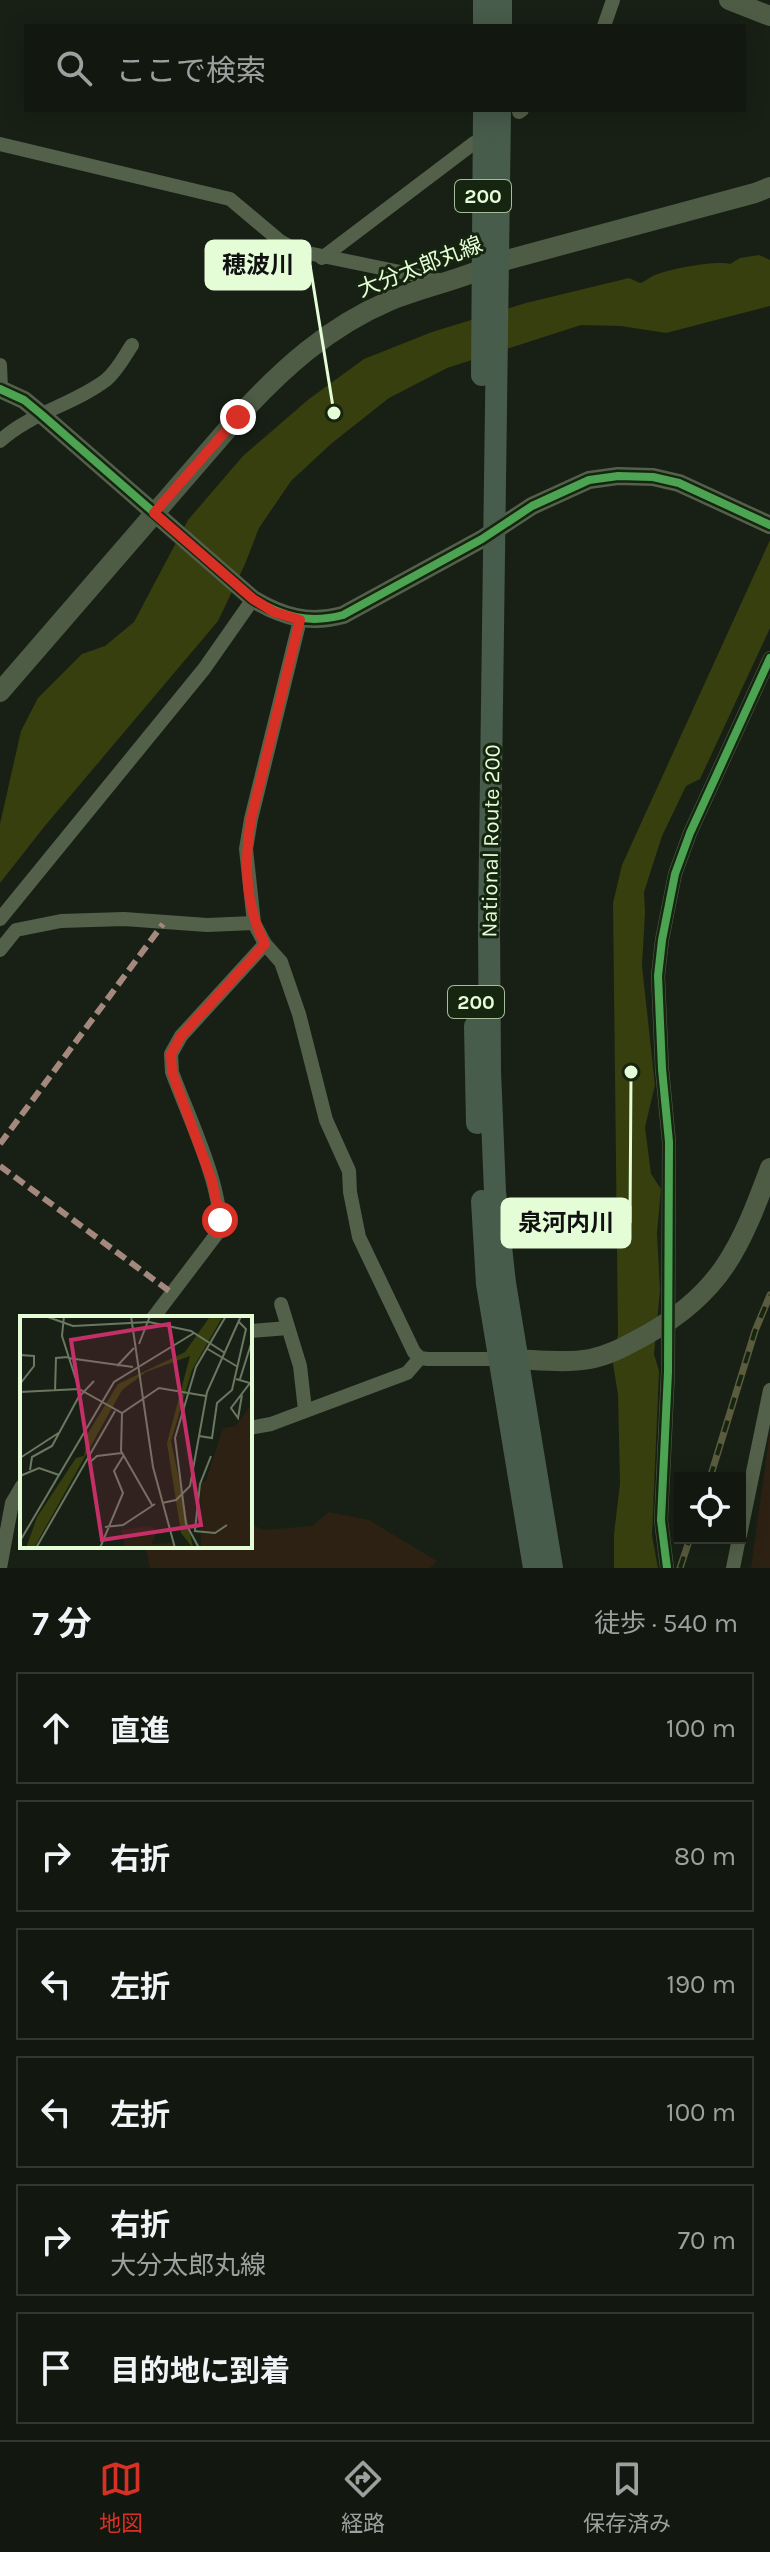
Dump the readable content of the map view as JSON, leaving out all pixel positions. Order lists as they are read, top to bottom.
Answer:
{
  "streets": {
    "highway": ["200", "National Route 200"],
    "main road": ["大分太郎丸線"]
  },
  "crossings": [
    ["大分太郎丸線", "National Route 200"]
  ],
  "places": ["穂波川", "泉河内川"],
  "page": {
    "search": "ここで検索",
    "heading": ["7 分", "徒歩 · 540 m"],
    "list": [
      ["直進", "100 m"],
      ["右折", "80 m"],
      ["左折", "190 m"],
      ["左折", "100 m"],
      ["右折", "大分太郎丸線", "70 m"],
      "目的地に到着"
    ],
    "nav": ["地図", "経路", "保存済み"]
  }
}
